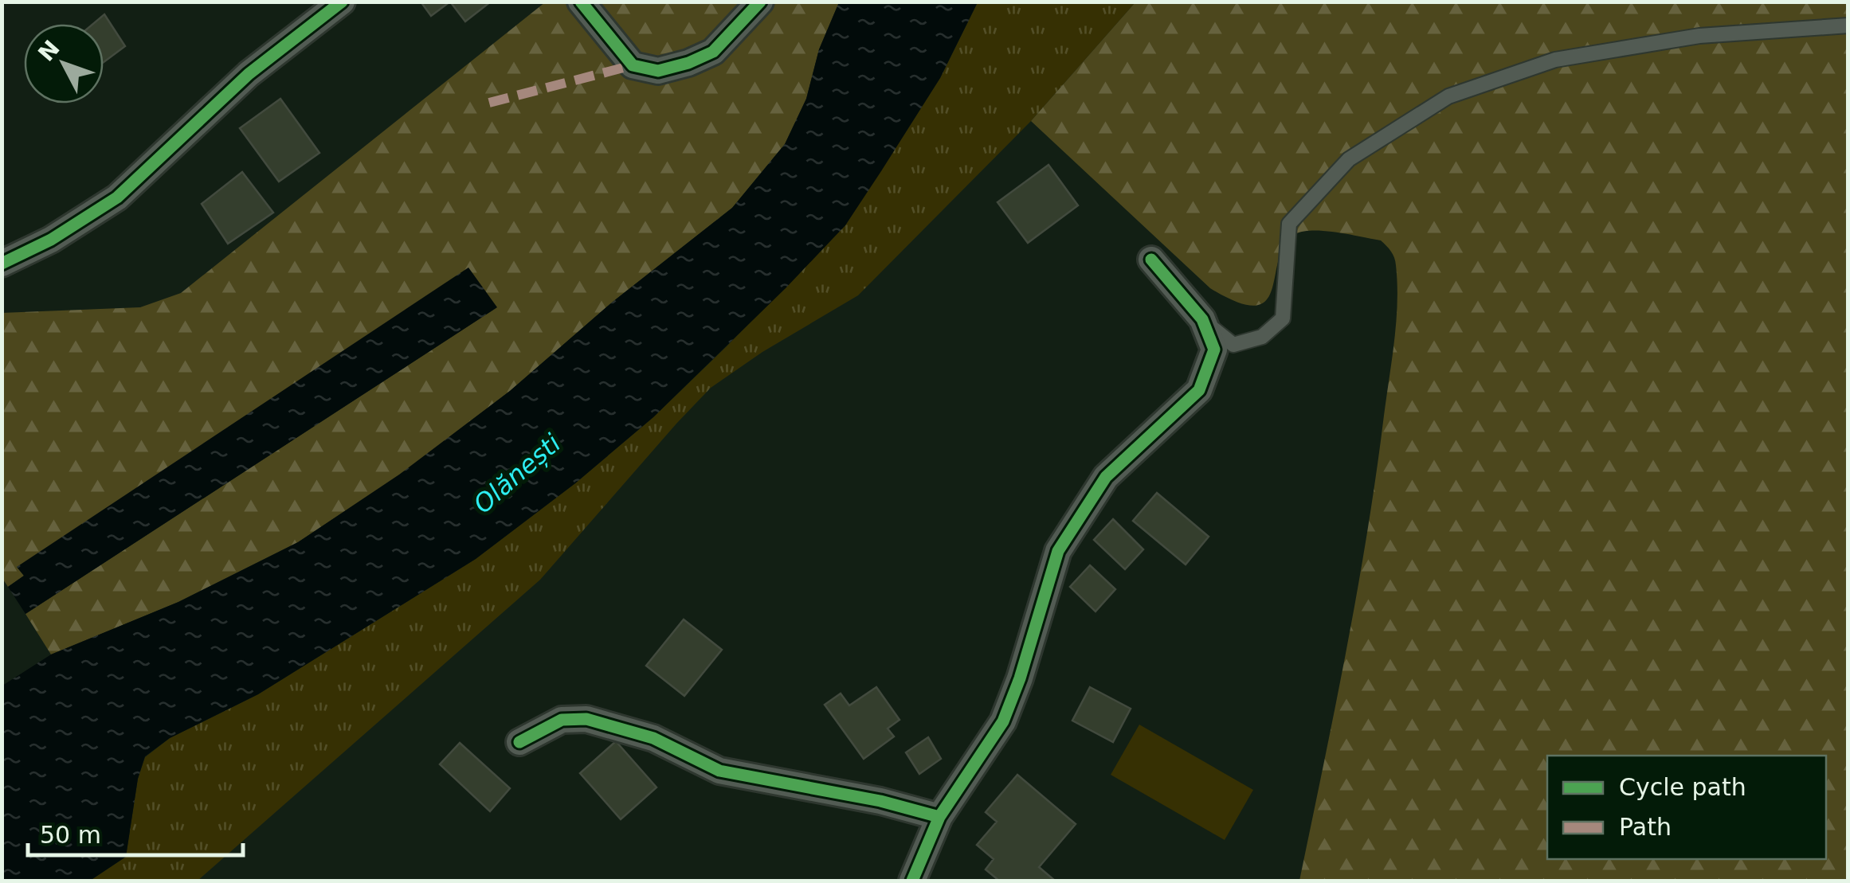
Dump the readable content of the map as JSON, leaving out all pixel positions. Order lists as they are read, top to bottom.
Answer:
{
  "water": ["Olănești"],
  "legend": ["Cycle path", "Path"],
  "scale_bar": "50 m",
  "north": "top left"
}
